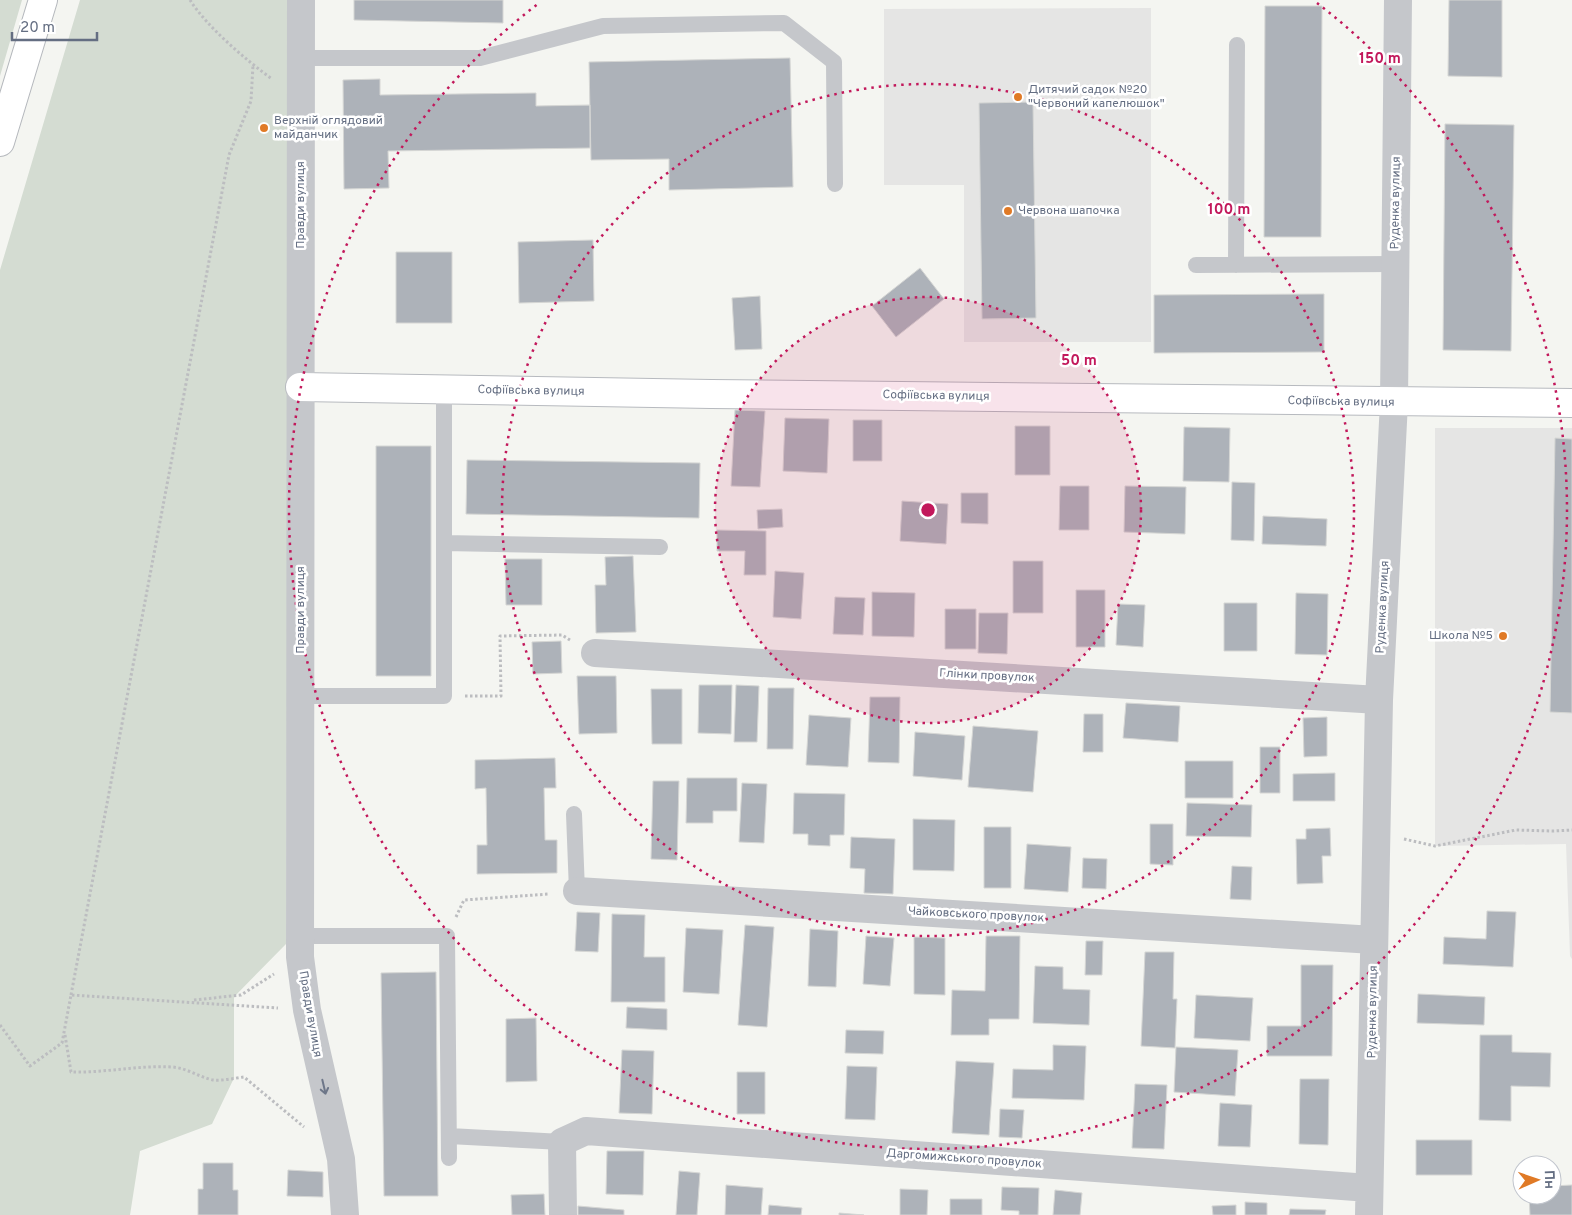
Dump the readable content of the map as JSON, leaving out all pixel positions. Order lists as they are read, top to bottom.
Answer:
{
  "streets": {
    "street": [
      "Руденка вулиця",
      "Правди вулиця",
      "Софіївська вулиця",
      "Глінки провулок",
      "Чайковського провулок",
      "Даргомижського провулок"
    ]
  },
  "crossings": [
    ["Руденка вулиця", "Софіївська вулиця"],
    ["Руденка вулиця", "Глінки провулок"],
    ["Руденка вулиця", "Чайковського провулок"],
    ["Руденка вулиця", "Даргомижського провулок"],
    ["Правди вулиця", "Софіївська вулиця"]
  ],
  "places": [
    "Дитячий садок №20 \"Червоний капелюшок\"",
    "Верхнiй оглядовий майданчик",
    "Червона шапочка",
    "Школа №5"
  ],
  "scale_bar": "20 m",
  "north": "right",
  "rings": ["150 m", "100 m", "50 m"]
}
